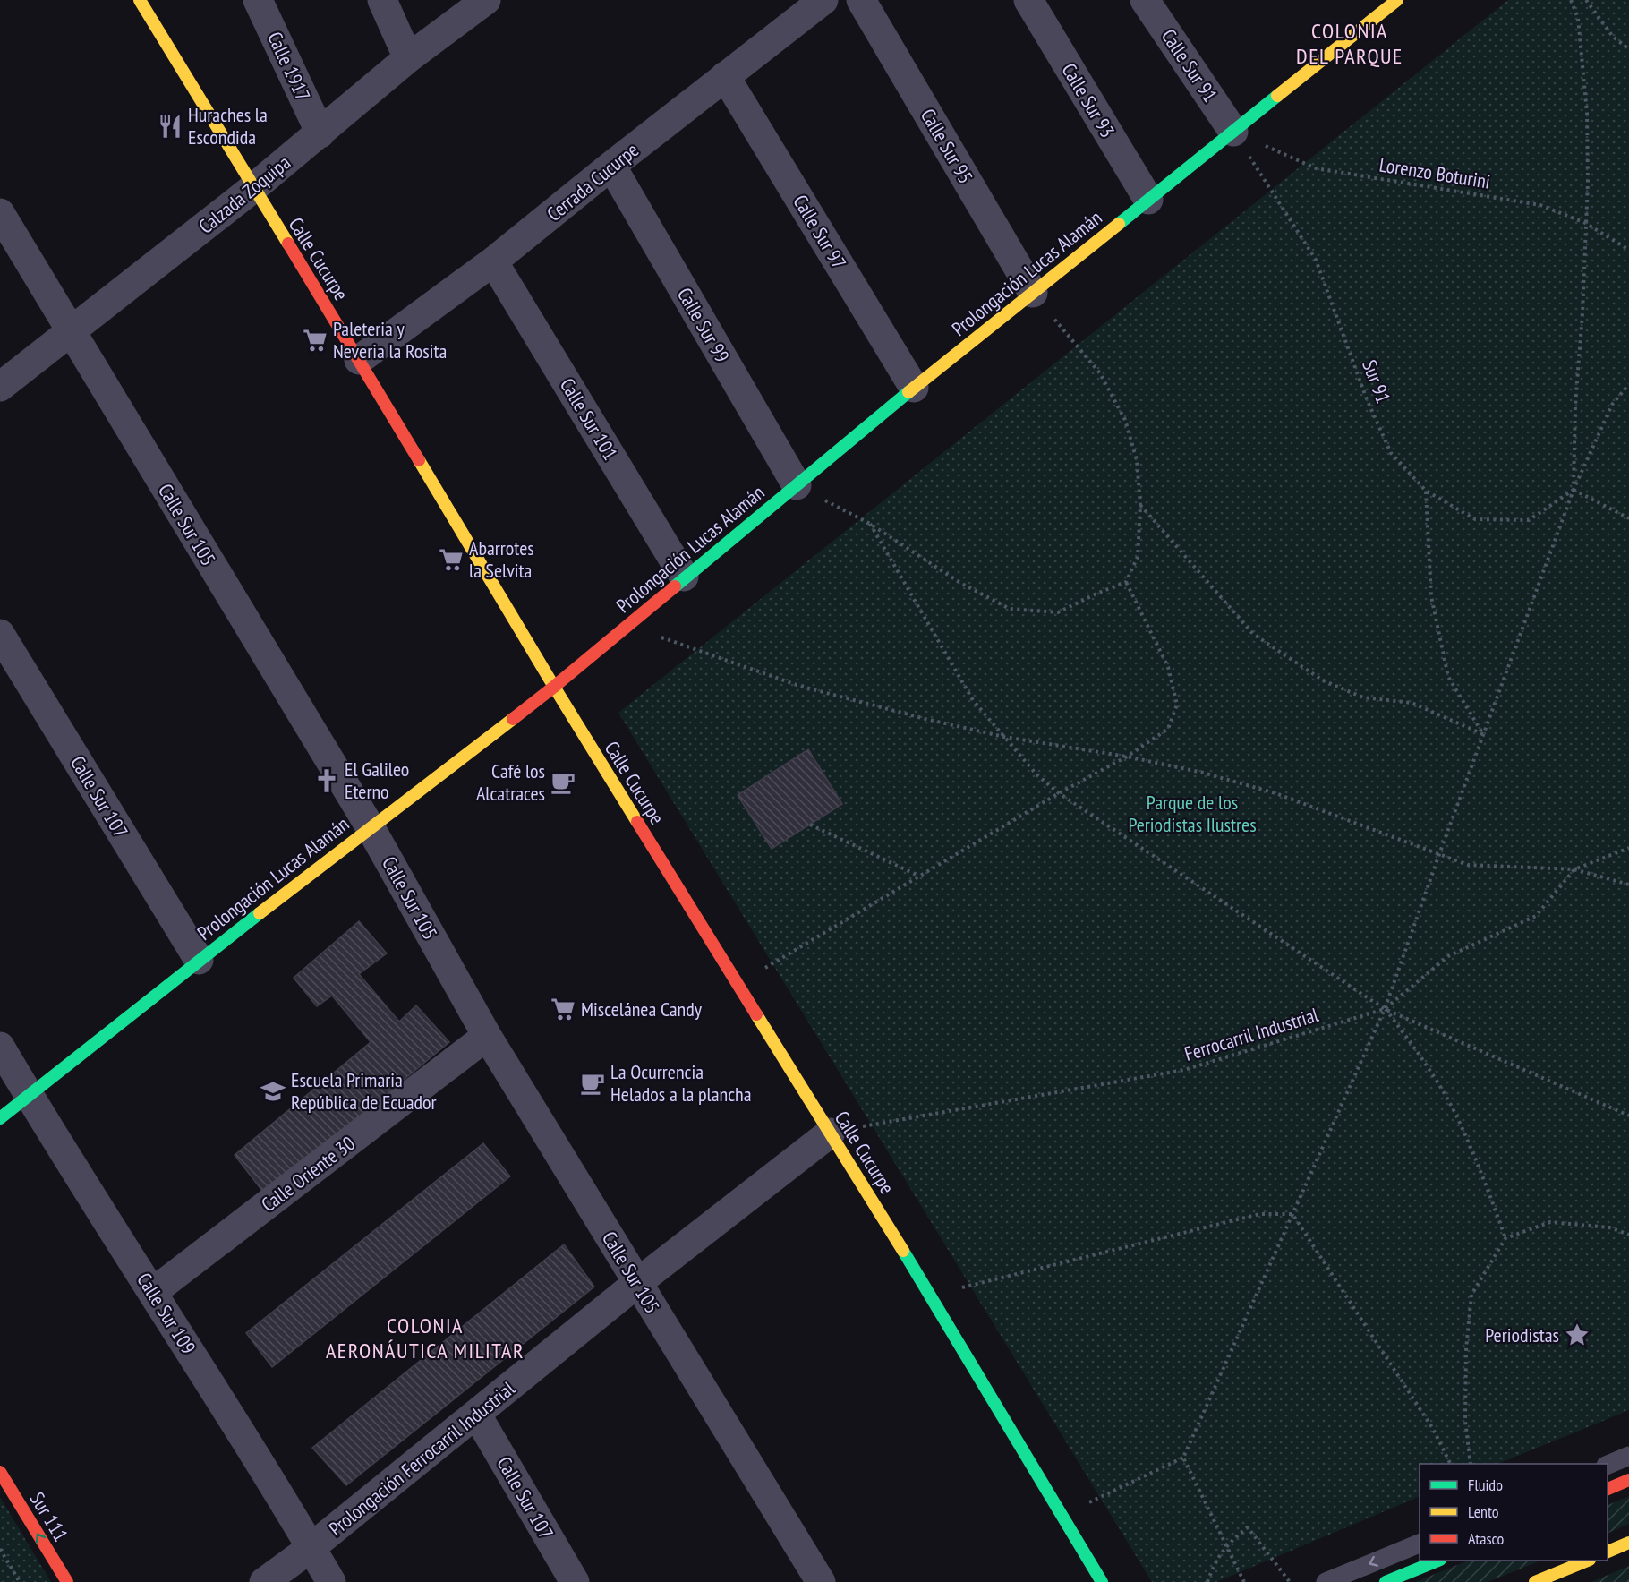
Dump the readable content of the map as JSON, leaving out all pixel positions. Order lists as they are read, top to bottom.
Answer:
{
  "streets": {
    "street": [
      "Calle Sur 91",
      "Calle 1917",
      "Calle Sur 93",
      "Calle Sur 95",
      "Cerrada Cucurpe",
      "Calzada Zoquipa",
      "Calle Sur 97",
      "Calle Cucurpe",
      "Prolongación Lucas Alamán",
      "Calle Sur 99",
      "Calle Sur 101",
      "Calle Sur 105",
      "Calle Sur 107",
      "Calle Oriente 30",
      "Calle Sur 109",
      "Prolongación Ferrocarril Industrial",
      "Sur 111"
    ],
    "path": ["Lorenzo Boturini", "Sur 91", "Ferrocarril Industrial"]
  },
  "crossings": [
    ["Calle Sur 91", "Lorenzo Boturini"],
    ["Calle Sur 91", "Prolongación Lucas Alamán"],
    ["Calle Sur 91", "Sur 91"],
    ["Calle 1917", "Calzada Zoquipa"],
    ["Calle Sur 93", "Prolongación Lucas Alamán"],
    ["Calle Sur 95", "Prolongación Lucas Alamán"],
    ["Lorenzo Boturini", "Prolongación Lucas Alamán"],
    ["Lorenzo Boturini", "Sur 91"],
    ["Cerrada Cucurpe", "Calle Sur 97"],
    ["Cerrada Cucurpe", "Calle Cucurpe"],
    ["Cerrada Cucurpe", "Calle Sur 99"],
    ["Cerrada Cucurpe", "Calle Sur 101"],
    ["Calzada Zoquipa", "Calle Cucurpe"],
    ["Calzada Zoquipa", "Calle Sur 105"],
    ["Calle Sur 97", "Prolongación Lucas Alamán"],
    ["Calle Cucurpe", "Prolongación Lucas Alamán"],
    ["Calle Cucurpe", "Ferrocarril Industrial"],
    ["Calle Cucurpe", "Prolongación Ferrocarril Industrial"],
    ["Prolongación Lucas Alamán", "Calle Sur 99"],
    ["Prolongación Lucas Alamán", "Sur 91"],
    ["Prolongación Lucas Alamán", "Calle Sur 101"],
    ["Prolongación Lucas Alamán", "Calle Sur 105"],
    ["Prolongación Lucas Alamán", "Calle Sur 107"],
    ["Prolongación Lucas Alamán", "Calle Sur 109"],
    ["Calle Sur 105", "Calle Oriente 30"],
    ["Calle Sur 105", "Prolongación Ferrocarril Industrial"],
    ["Calle Sur 107", "Prolongación Ferrocarril Industrial"],
    ["Ferrocarril Industrial", "Prolongación Ferrocarril Industrial"],
    ["Calle Oriente 30", "Calle Sur 109"],
    ["Calle Sur 109", "Prolongación Ferrocarril Industrial"]
  ],
  "one_way": ["Sur 111"],
  "districts": ["COLONIA DEL PARQUE", "COLONIA AERONÁUTICA MILITAR"],
  "parks": ["Parque de los Periodistas Ilustres"],
  "places": {
    "restaurant": ["Huraches la Escondida"],
    "supermarket": ["Paleteria y Neveria la Rosita", "Abarrotes la Selvita", "Miscelánea Candy"],
    "church": ["El Galileo Eterno"],
    "cafe": ["Café los Alcatraces", "La Ocurrencia Helados a la plancha"],
    "school or university": ["Escuela Primaria República de Ecuador"],
    "place": ["Periodistas"]
  },
  "legend": ["Fluido", "Lento", "Atasco"]
}
